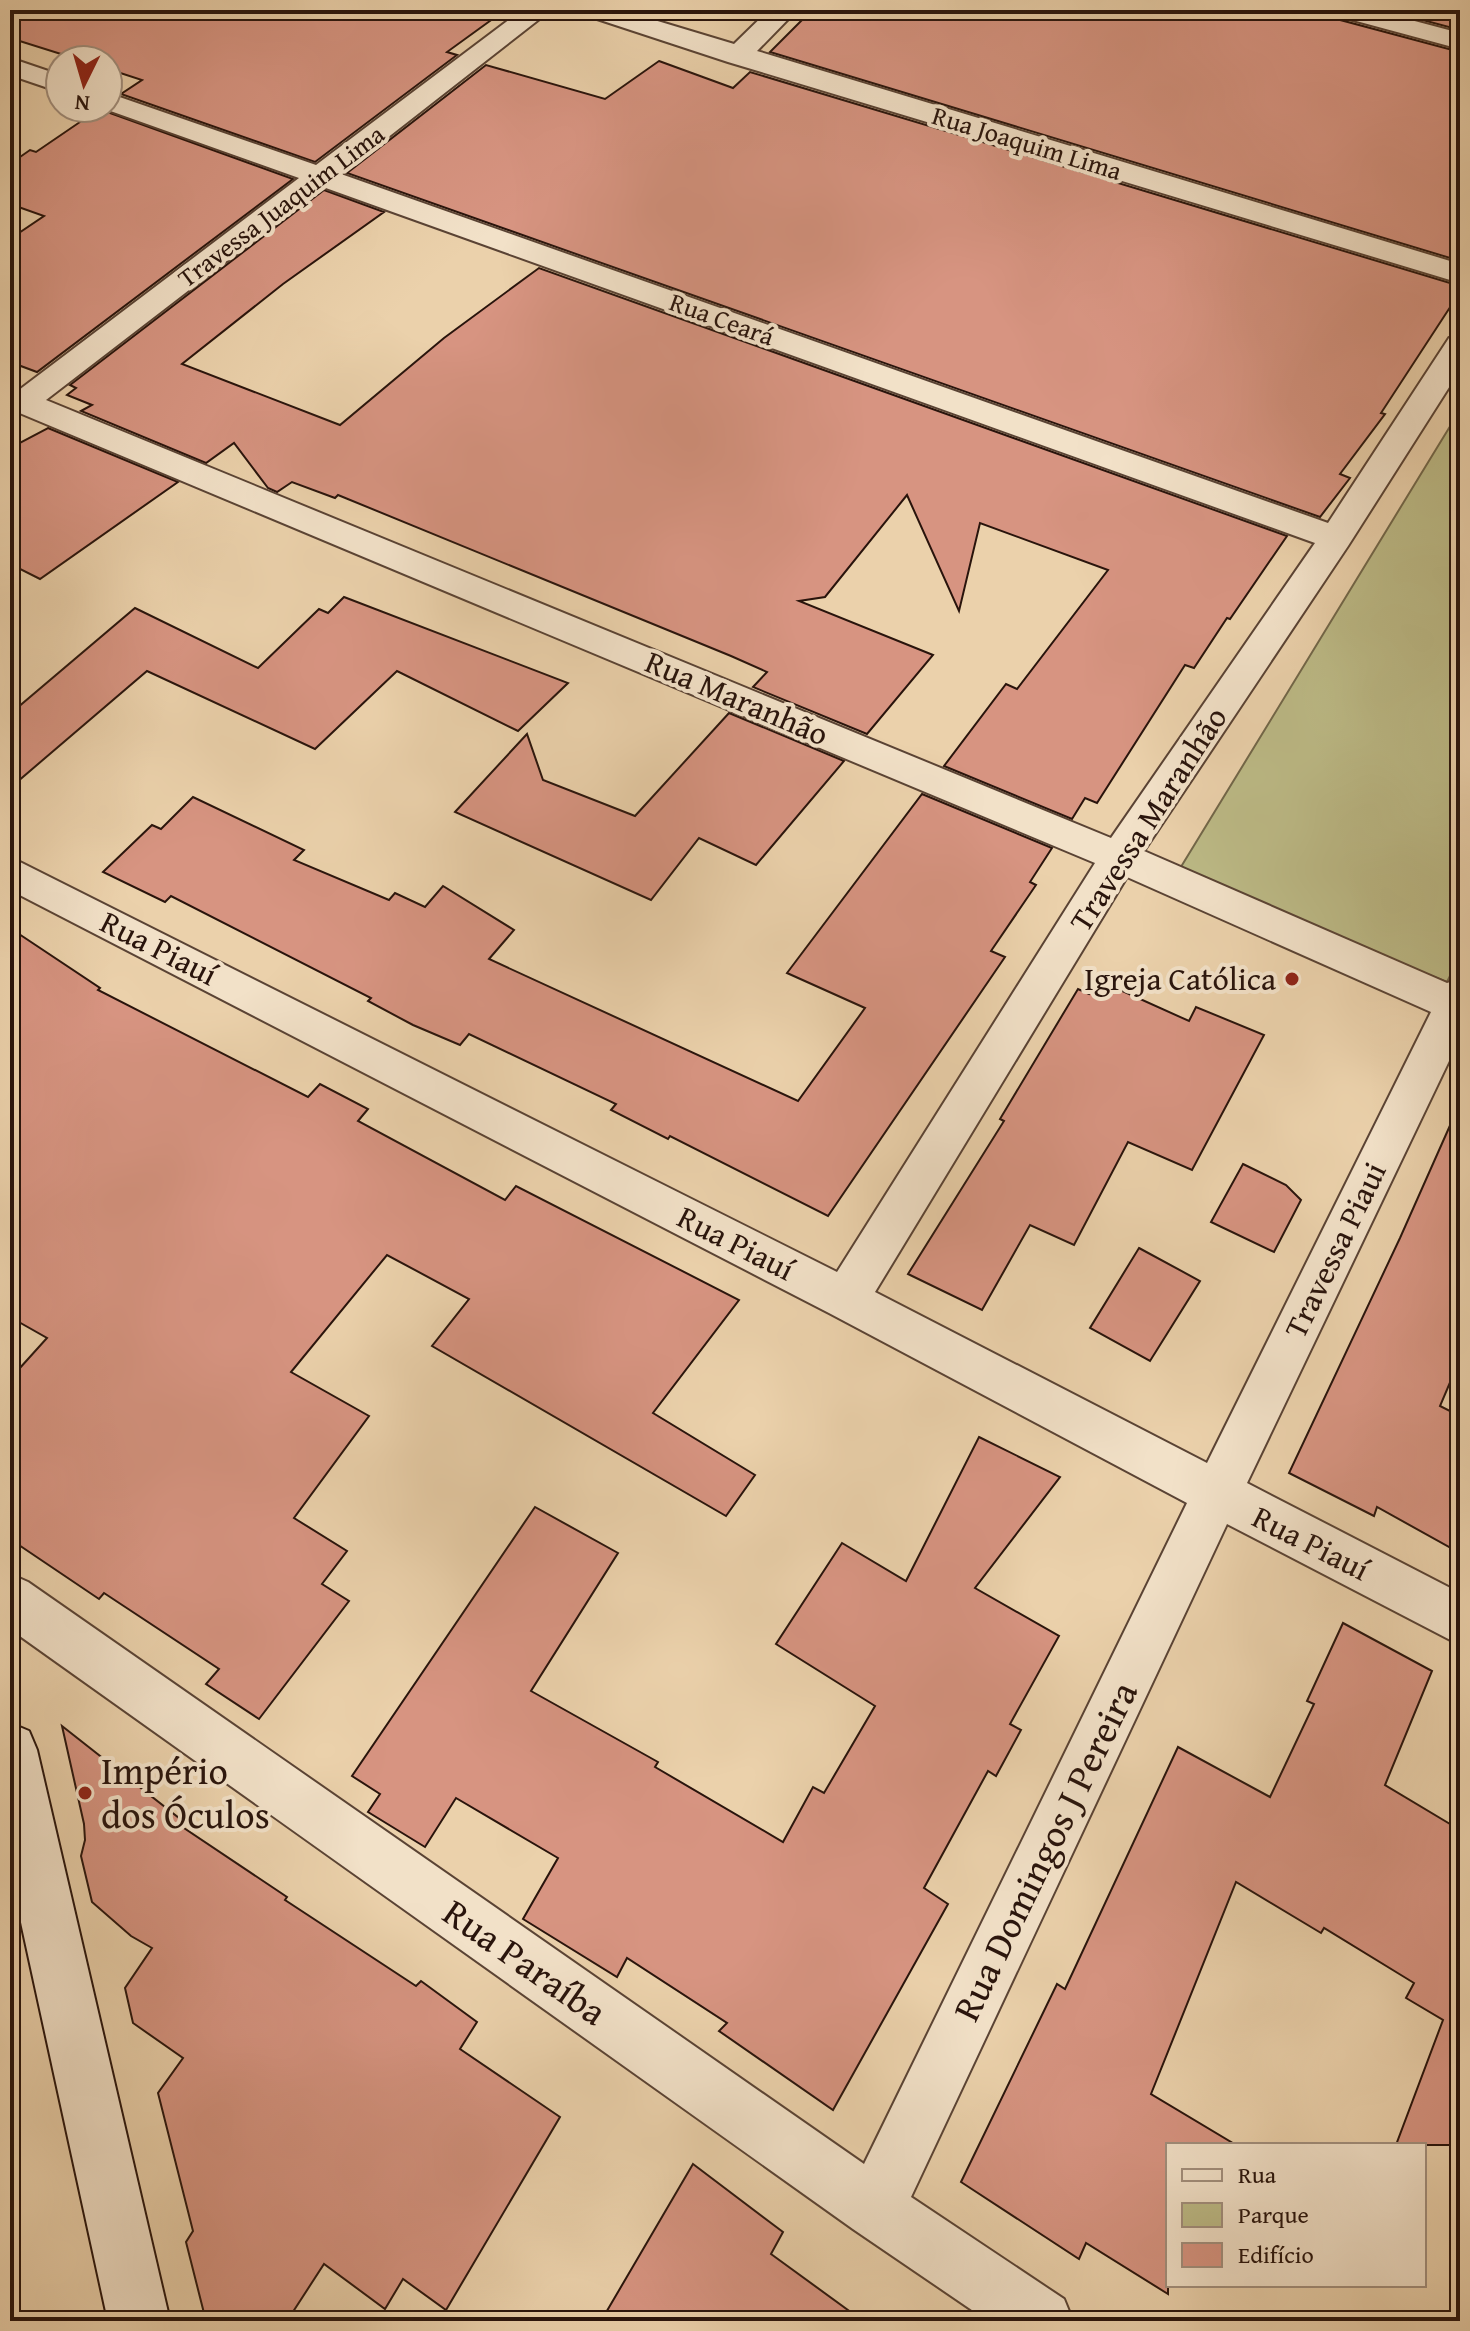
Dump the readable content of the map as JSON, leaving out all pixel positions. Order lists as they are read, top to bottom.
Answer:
{
  "streets": {
    "street": [
      "Rua Joaquim Lima",
      "Travessa Juaquim Lima",
      "Rua Ceará",
      "Rua Maranhão",
      "Travessa Maranhão",
      "Rua Piauí",
      "Travessa Piaui",
      "Rua Domingos J Pereira",
      "Rua Paraíba"
    ]
  },
  "crossings": [
    ["Travessa Juaquim Lima", "Rua Ceará"],
    ["Travessa Juaquim Lima", "Rua Maranhão"],
    ["Rua Ceará", "Travessa Maranhão"],
    ["Rua Maranhão", "Travessa Maranhão"],
    ["Rua Maranhão", "Travessa Piaui"],
    ["Travessa Maranhão", "Rua Piauí"],
    ["Rua Piauí", "Travessa Piaui"],
    ["Rua Piauí", "Rua Domingos J Pereira"],
    ["Travessa Piaui", "Rua Domingos J Pereira"],
    ["Rua Domingos J Pereira", "Rua Paraíba"]
  ],
  "places": ["Igreja Católica", "Império dos Óculos"],
  "legend": ["Rua", "Parque", "Edifício"],
  "north": "bottom"
}
